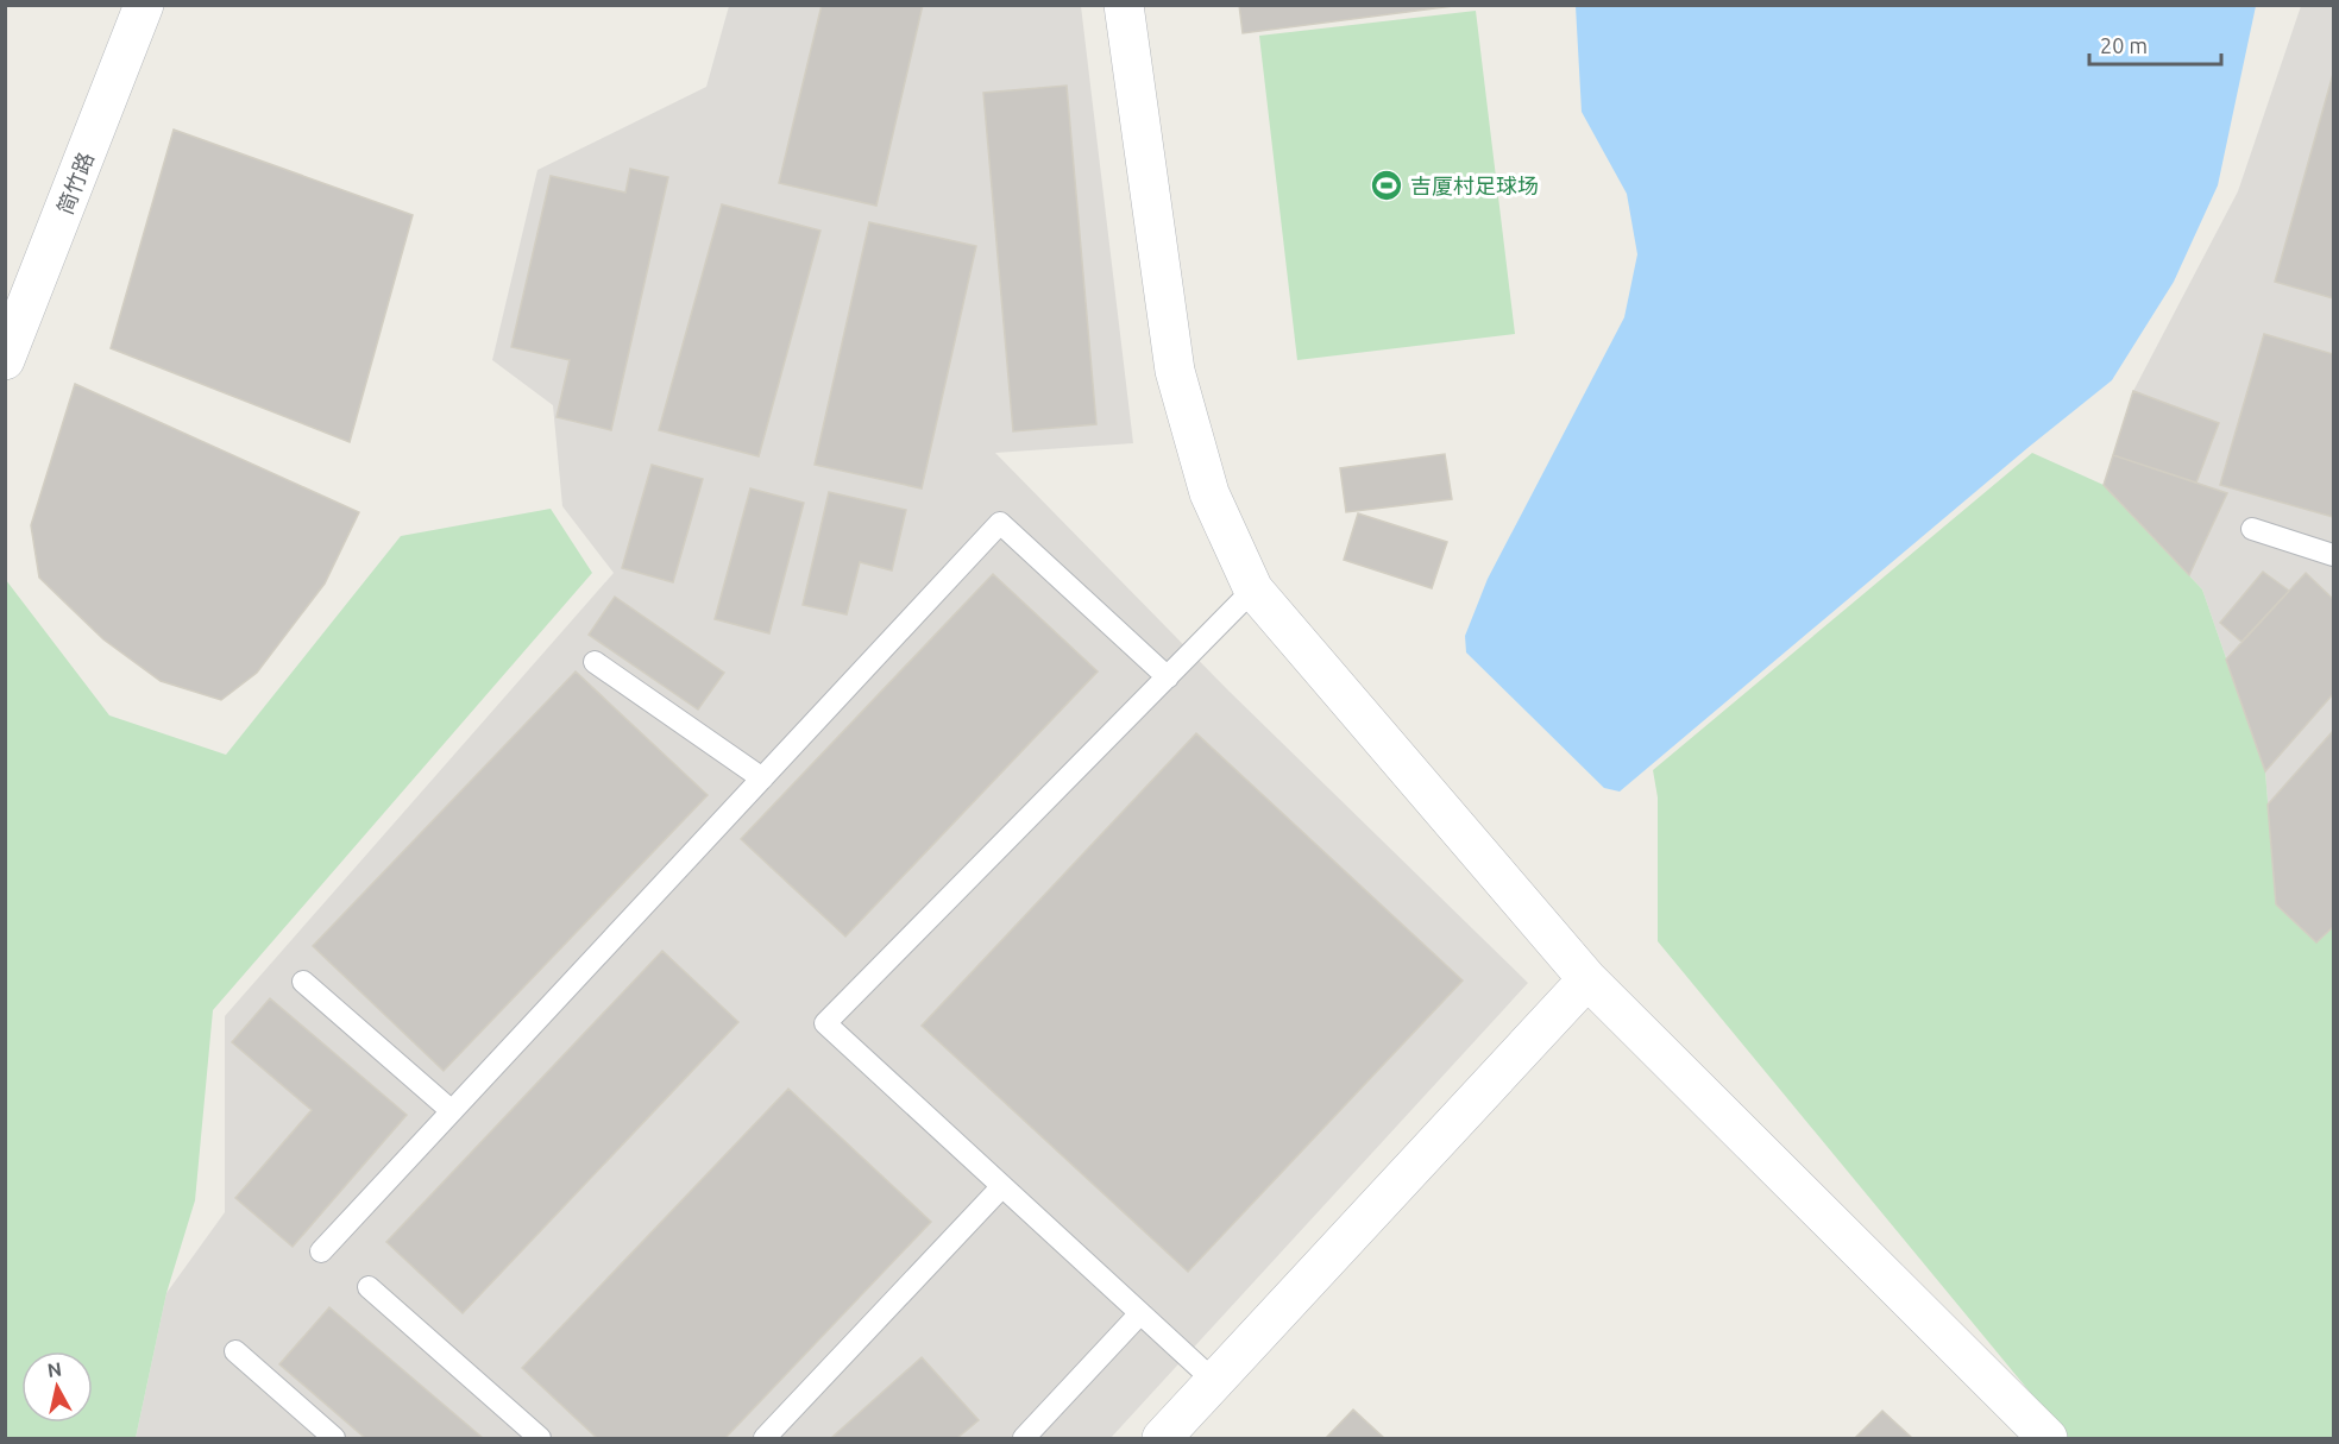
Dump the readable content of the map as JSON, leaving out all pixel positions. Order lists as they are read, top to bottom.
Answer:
{
  "streets": {
    "street": ["简竹路"]
  },
  "places": {
    "sports": ["吉厦村足球场"]
  },
  "scale_bar": "20 m",
  "north": "top"
}
